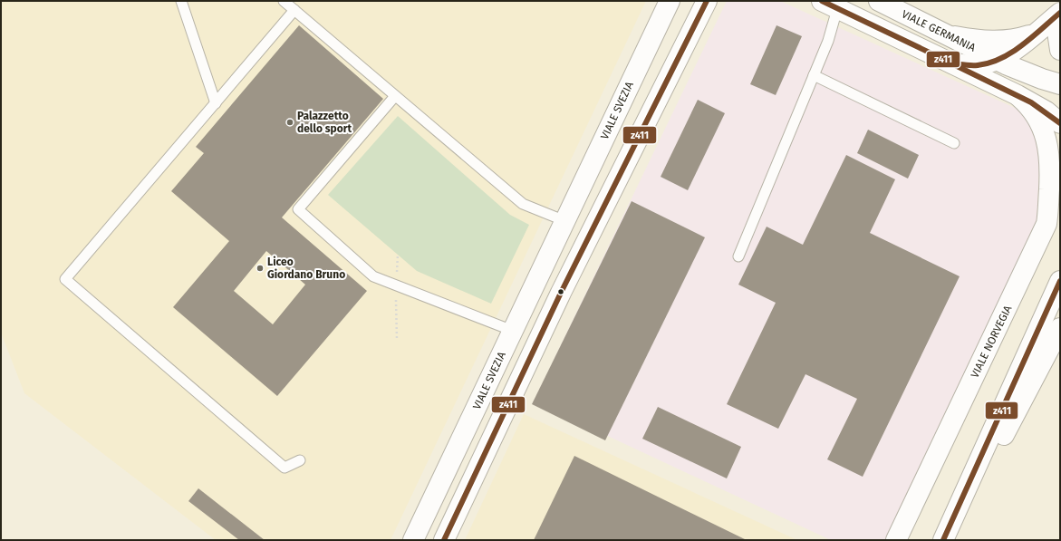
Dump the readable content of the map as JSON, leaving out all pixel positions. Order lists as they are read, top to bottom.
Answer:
{
  "streets": {
    "street": ["VIALE GERMANIA", "VIALE SVEZIA", "VIALE NORVEGIA"]
  },
  "places": ["Palazzetto dello sport", "Liceo Giordano Bruno"],
  "lines": ["transit line z411"]
}
